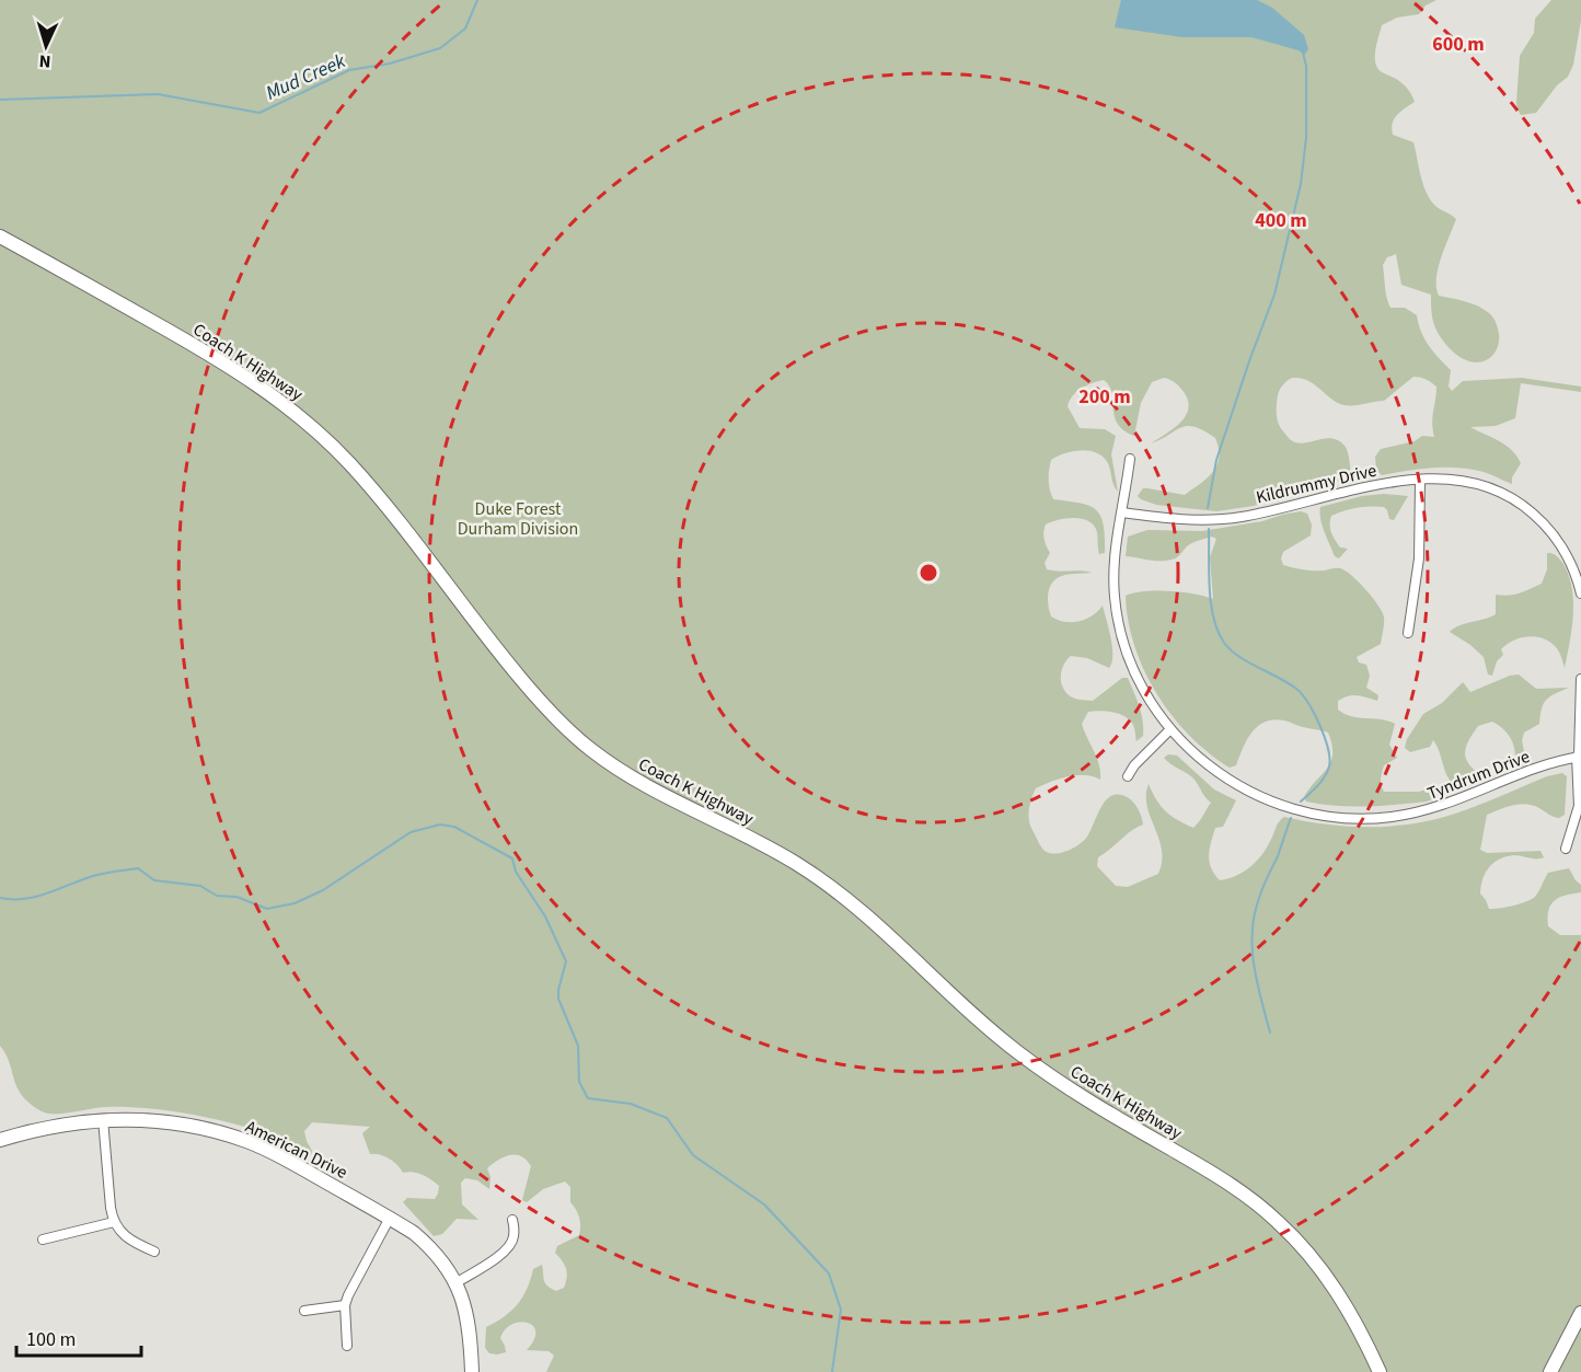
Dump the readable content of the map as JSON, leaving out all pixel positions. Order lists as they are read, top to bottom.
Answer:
{
  "streets": {
    "street": [
      "Coach K Highway",
      "Kildrummy Drive",
      "Tyndrum Drive",
      "American Drive"
    ]
  },
  "crossings": [
    ["Kildrummy Drive", "Tyndrum Drive"]
  ],
  "water": ["Mud Creek"],
  "parks": ["Duke Forest Durham Division"],
  "scale_bar": "100 m",
  "north": "bottom",
  "rings": ["600 m", "400 m", "200 m"]
}
